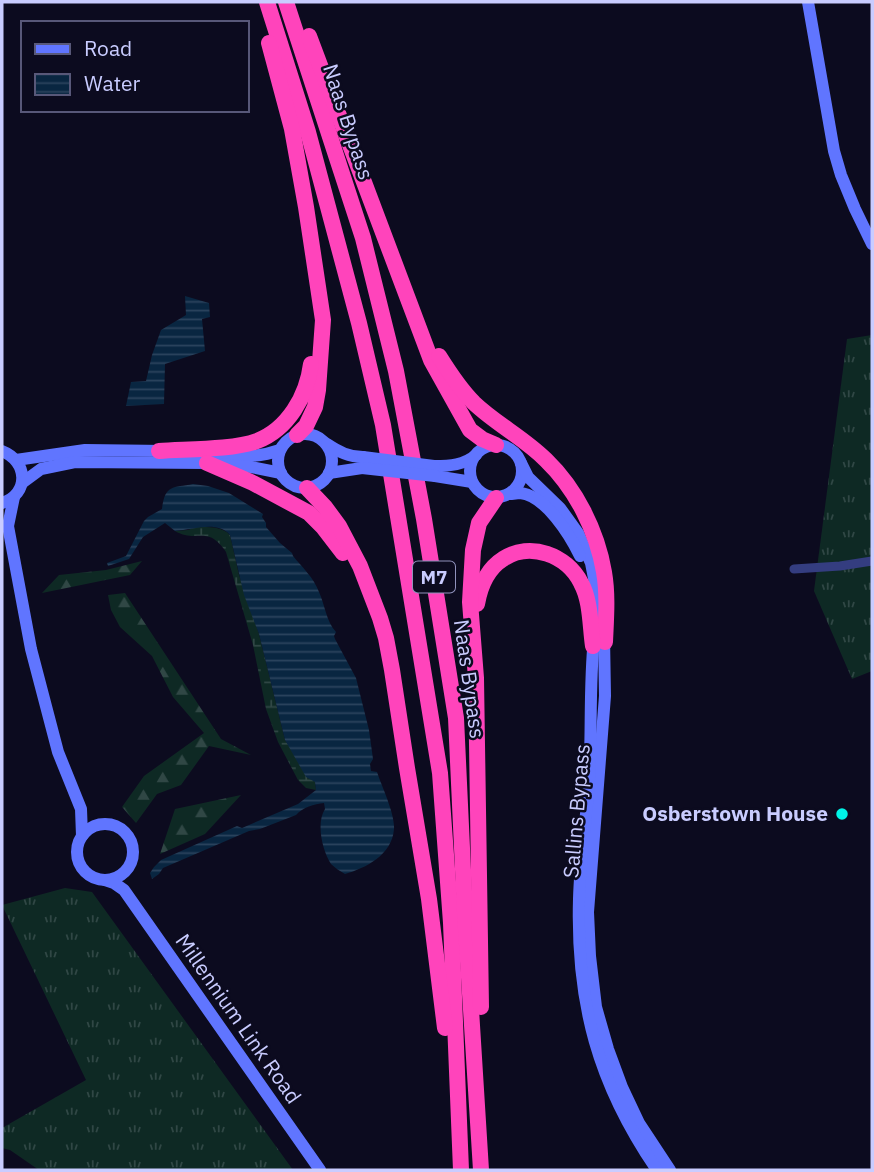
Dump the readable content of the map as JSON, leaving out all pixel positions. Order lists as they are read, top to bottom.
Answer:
{
  "streets": {
    "highway": ["Naas Bypass", "M7"],
    "main road": ["Sallins Bypass", "Millennium Link Road"]
  },
  "crossings": [
    ["Naas Bypass", "M7"],
    ["M7", "Sallins Bypass"]
  ],
  "places": ["Osberstown House"],
  "legend": ["Road", "Water"]
}
